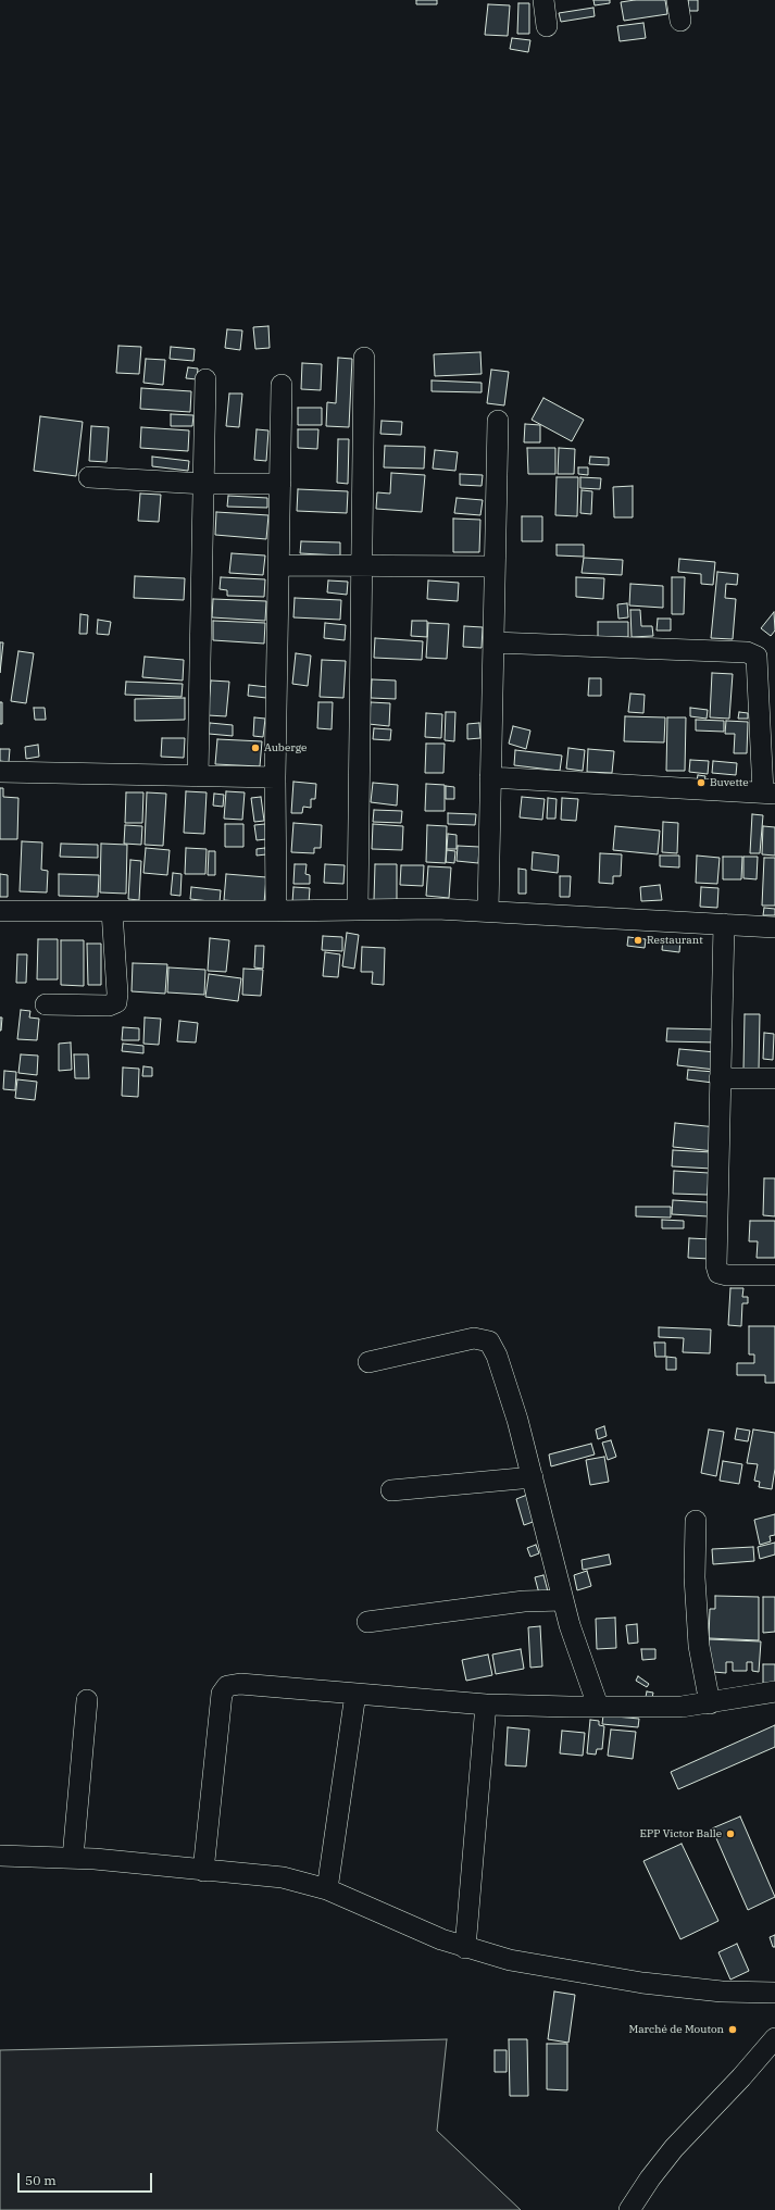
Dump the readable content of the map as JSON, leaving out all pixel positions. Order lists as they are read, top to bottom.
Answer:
{
  "places": [
    "Auberge",
    "Buvette",
    "Restaurant",
    "EPP Victor Balle",
    "Marché de Mouton"
  ],
  "scale_bar": "50 m"
}
